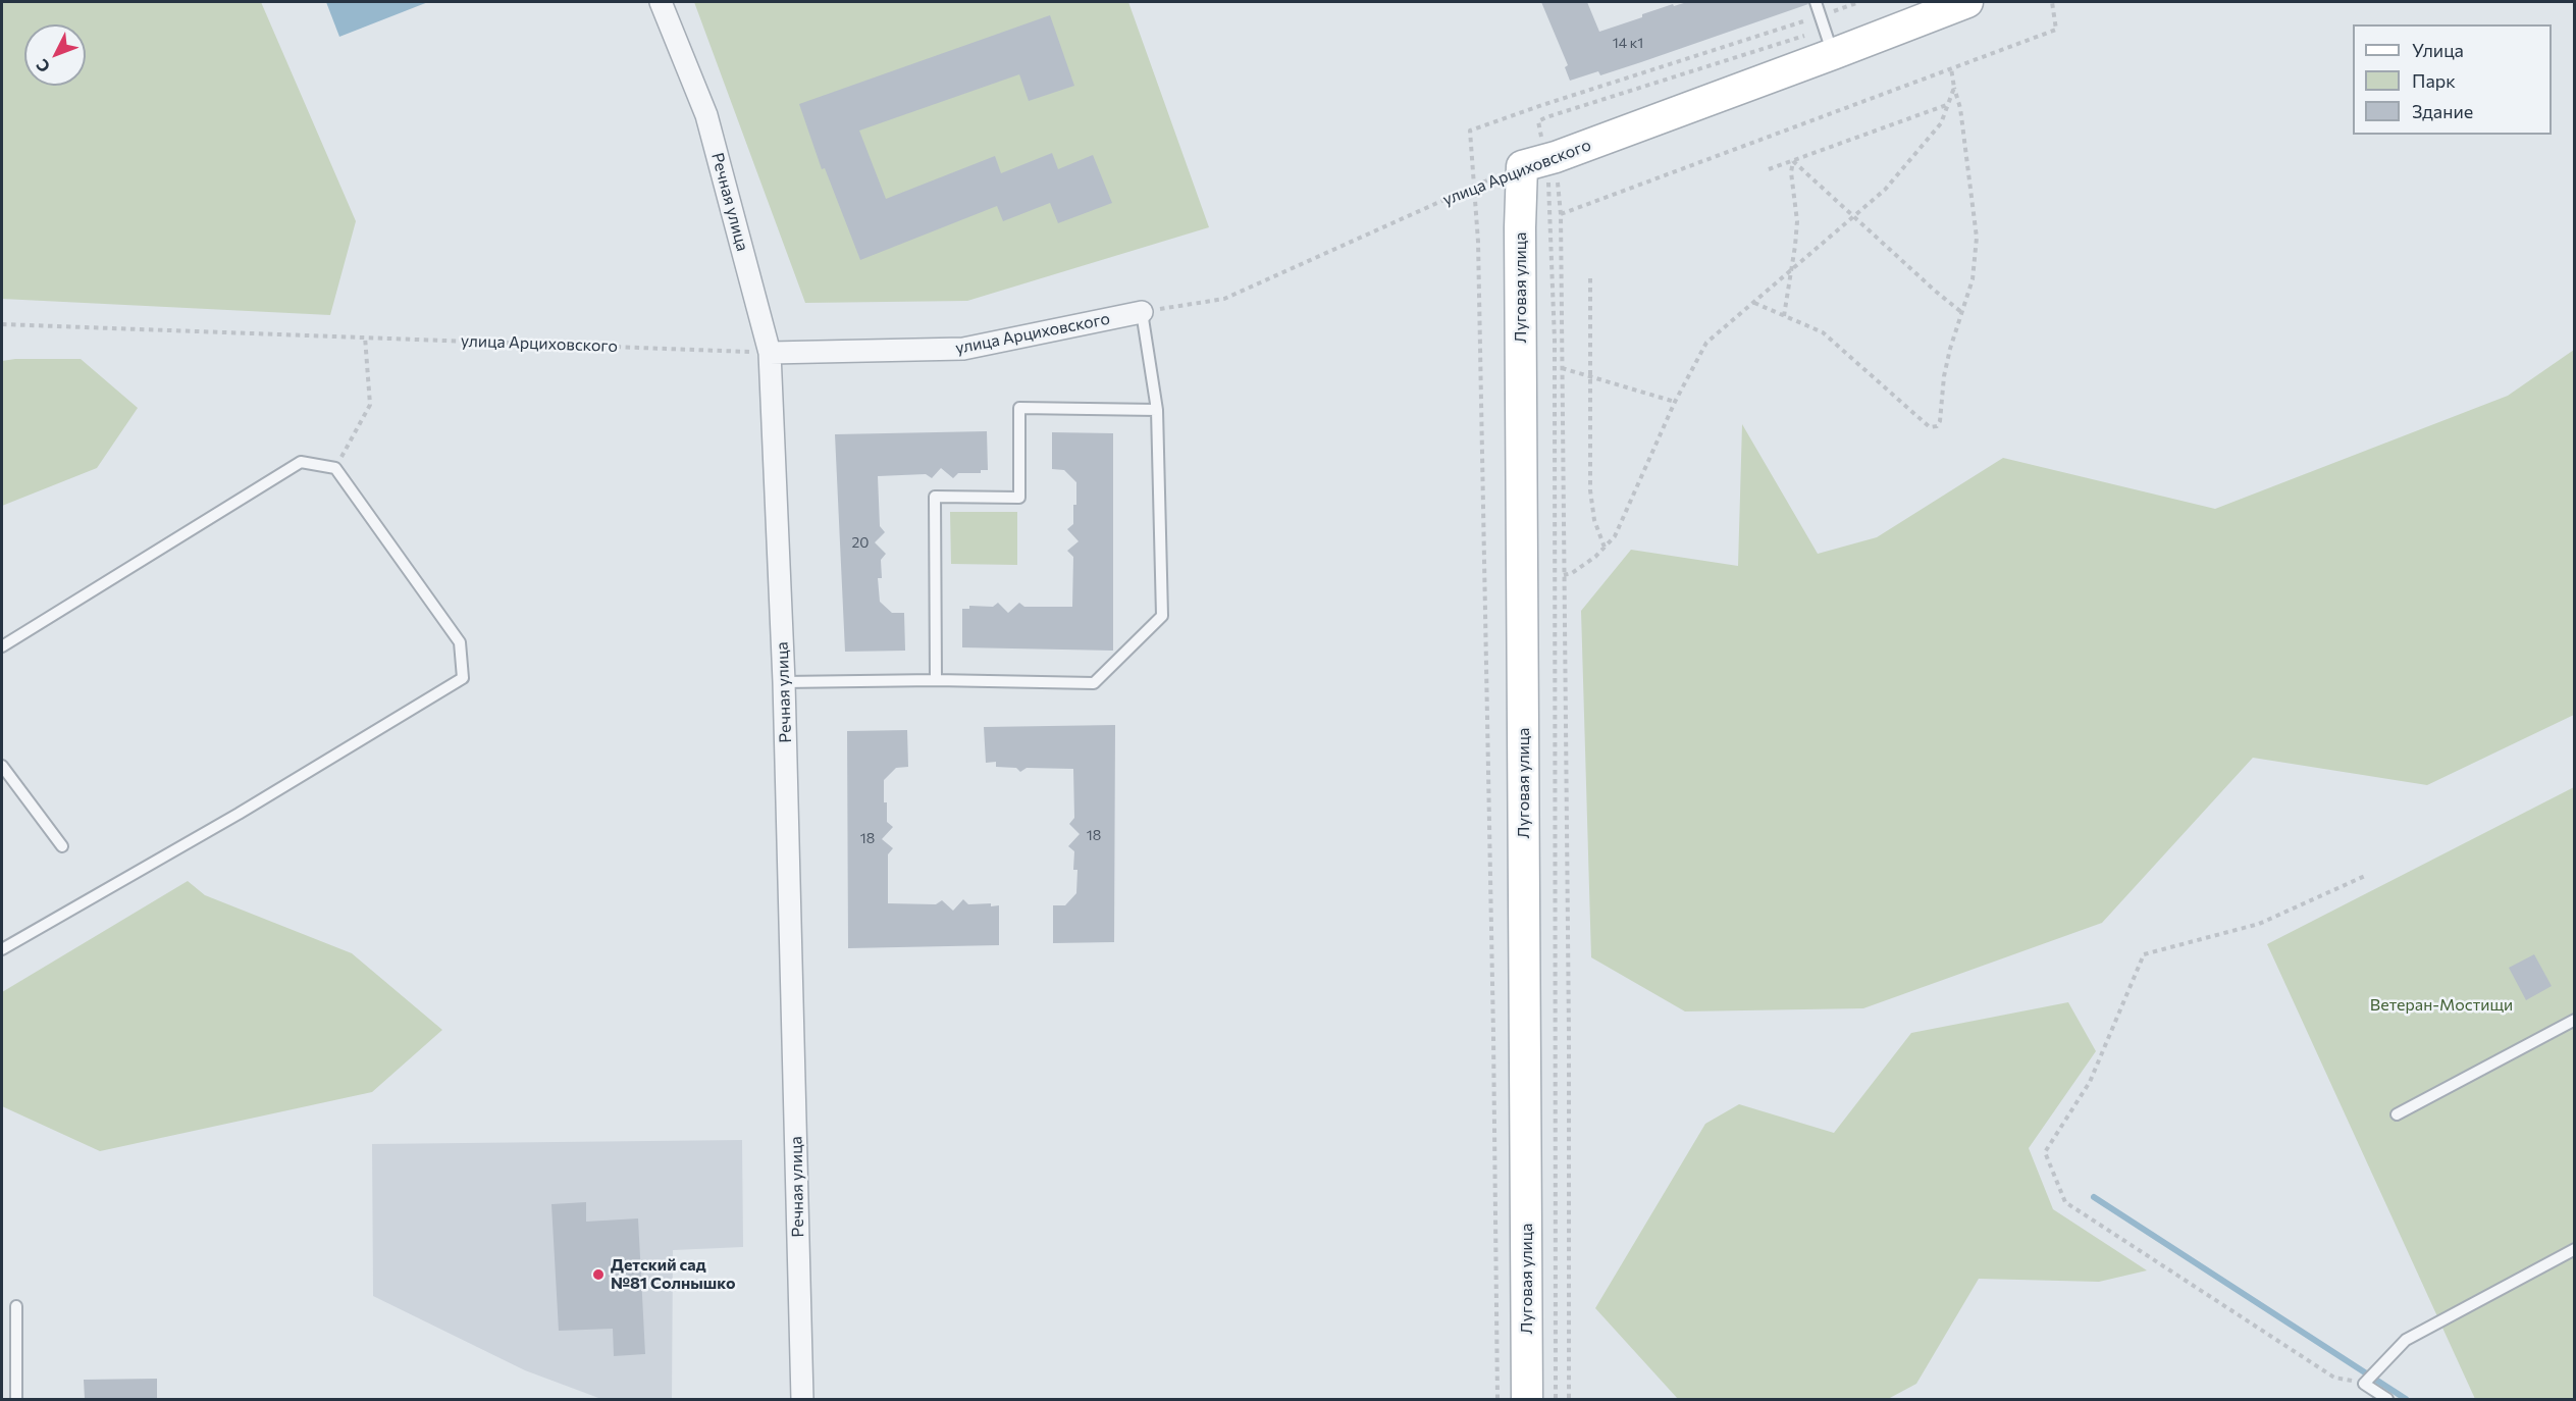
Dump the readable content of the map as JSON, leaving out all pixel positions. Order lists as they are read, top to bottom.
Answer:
{
  "streets": {
    "street": ["улица Арциховского", "Речная улица", "Луговая улица"]
  },
  "crossings": [
    ["улица Арциховского", "Речная улица"],
    ["улица Арциховского", "Луговая улица"]
  ],
  "parks": ["Ветеран-Мостищи"],
  "places": ["Детский сад №81 Солнышко"],
  "house_numbers": [
    "14 к1",
    "20",
    "18",
    "18"
  ],
  "legend": ["Улица", "Парк", "Здание"],
  "north": "bottom left"
}
